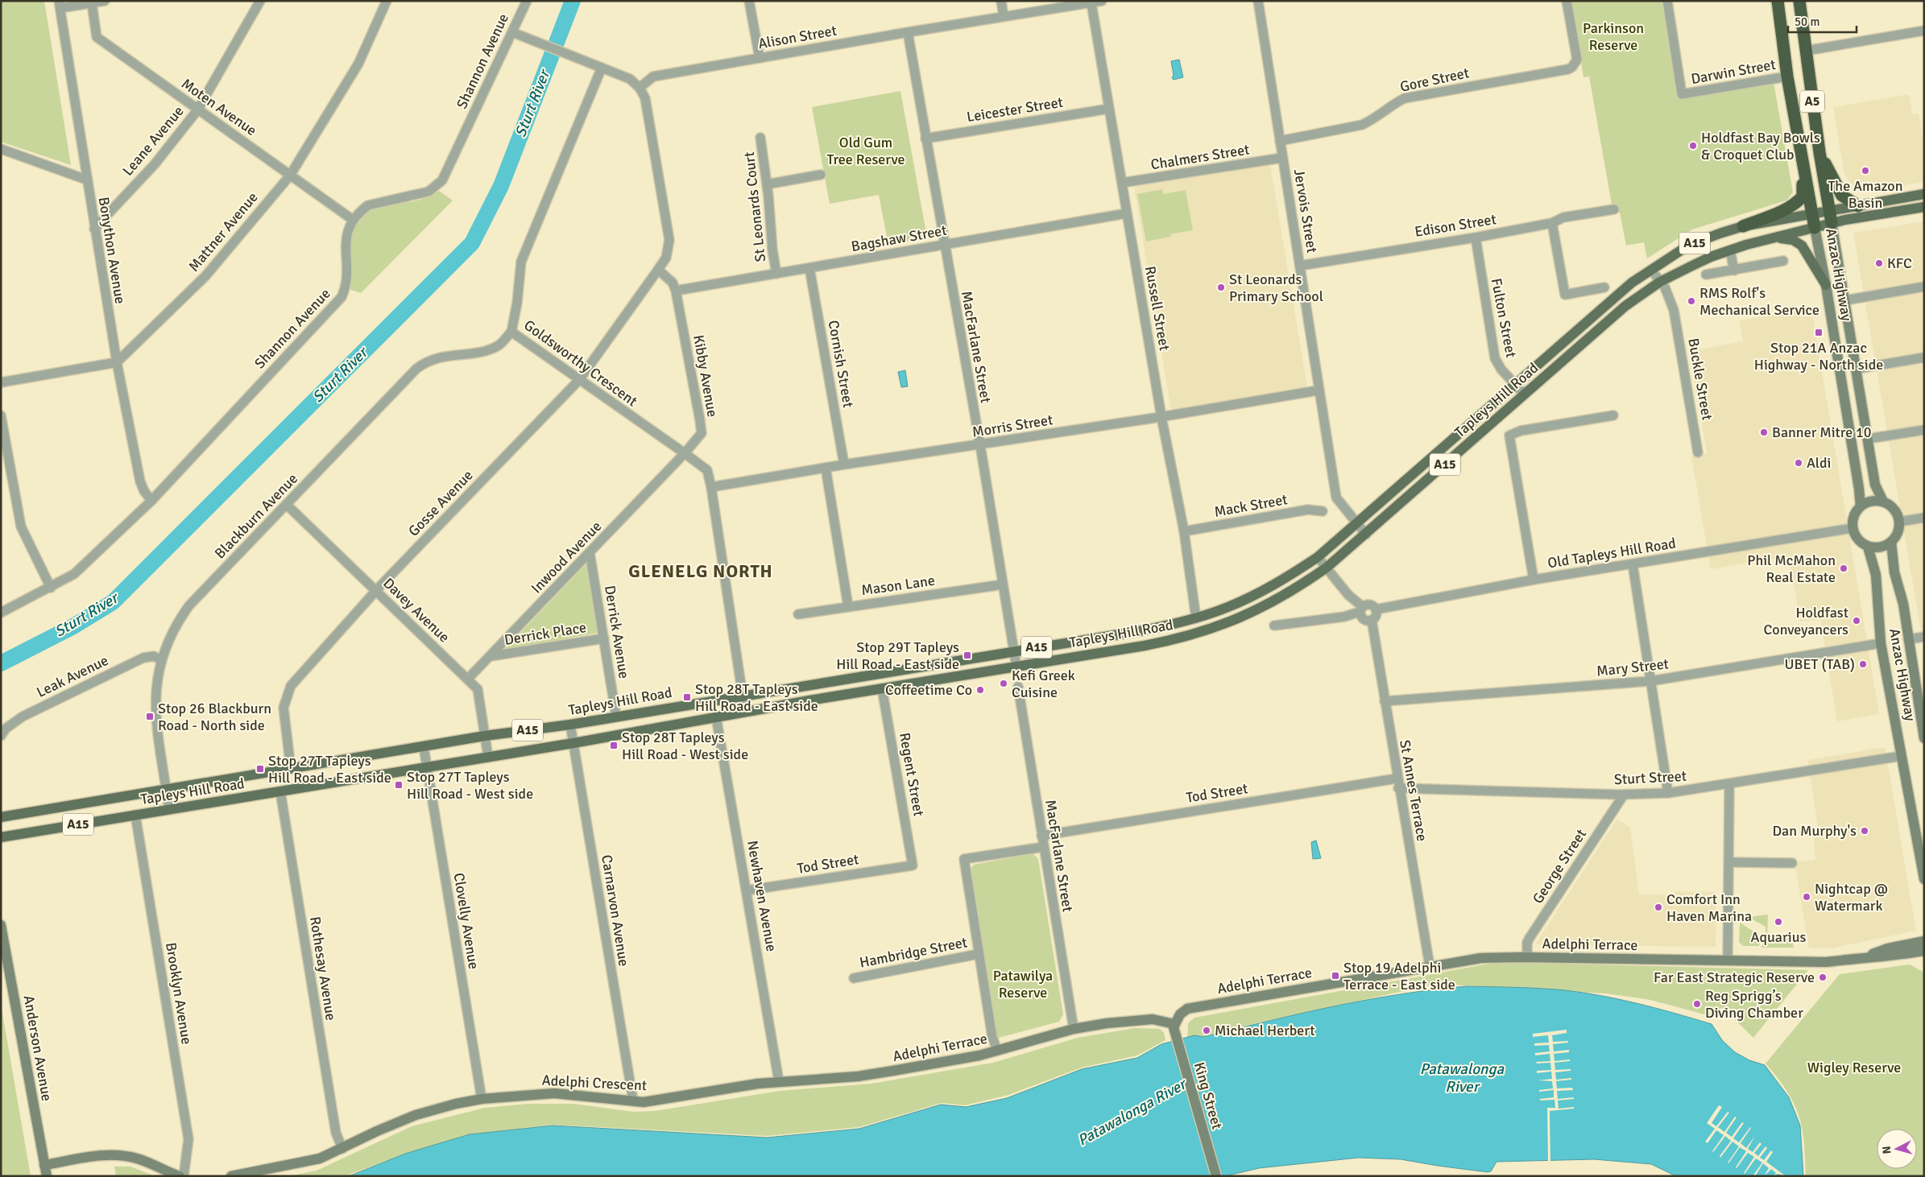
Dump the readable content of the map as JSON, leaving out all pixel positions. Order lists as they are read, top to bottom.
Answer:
{
  "streets": {
    "highway": ["A5", "Anzac Highway"],
    "main road": ["A15", "Tapleys Hill Road"],
    "street": [
      "Alison Street",
      "Shannon Avenue",
      "Darwin Street",
      "Gore Street",
      "Moten Avenue",
      "Leicester Street",
      "Leane Avenue",
      "Chalmers Street",
      "St Leonards Court",
      "Jervois Street",
      "Edison Street",
      "Mattner Avenue",
      "Bagshaw Street",
      "Bonython Avenue",
      "Russell Street",
      "Fulton Street",
      "MacFarlane Street",
      "Goldsworthy Crescent",
      "Cornish Street",
      "Kibby Avenue",
      "Buckle Street",
      "Morris Street",
      "Gosse Avenue",
      "Mack Street",
      "Blackburn Avenue",
      "Old Tapleys Hill Road",
      "Inwood Avenue",
      "Mason Lane",
      "Davey Avenue",
      "Derrick Avenue",
      "Derrick Place",
      "Mary Street",
      "Leak Avenue",
      "Regent Street",
      "Sturt Street",
      "St Annes Terrace",
      "Tod Street",
      "George Street",
      "Newhaven Avenue",
      "Carnarvon Avenue",
      "Clovelly Avenue",
      "Adelphi Terrace",
      "Hambridge Street",
      "Rothesay Avenue",
      "Brooklyn Avenue",
      "Anderson Avenue",
      "Adelphi Crescent",
      "King Street"
    ]
  },
  "crossings": [
    ["Alison Street", "Russell Street"],
    ["Alison Street", "MacFarlane Street"],
    ["Shannon Avenue", "Moten Avenue"],
    ["Shannon Avenue", "Bonython Avenue"],
    ["Darwin Street", "Anzac Highway"],
    ["Gore Street", "Jervois Street"],
    ["Moten Avenue", "Leane Avenue"],
    ["Moten Avenue", "Mattner Avenue"],
    ["Leicester Street", "Russell Street"],
    ["Leicester Street", "MacFarlane Street"],
    ["Leane Avenue", "Bonython Avenue"],
    ["Chalmers Street", "Jervois Street"],
    ["Chalmers Street", "Russell Street"],
    ["St Leonards Court", "Bagshaw Street"],
    ["Jervois Street", "Edison Street"],
    ["Jervois Street", "Tapleys Hill Road"],
    ["Jervois Street", "Morris Street"],
    ["Edison Street", "Fulton Street"],
    ["Mattner Avenue", "Bonython Avenue"],
    ["Bagshaw Street", "Russell Street"],
    ["Bagshaw Street", "MacFarlane Street"],
    ["Bagshaw Street", "Cornish Street"],
    ["Bagshaw Street", "Kibby Avenue"],
    ["A15", "Anzac Highway"],
    ["A15", "Tapleys Hill Road"],
    ["Anzac Highway", "Tapleys Hill Road"],
    ["Anzac Highway", "Old Tapleys Hill Road"],
    ["Anzac Highway", "Mary Street"],
    ["Anzac Highway", "Sturt Street"],
    ["Russell Street", "Tapleys Hill Road"],
    ["Russell Street", "Morris Street"],
    ["Russell Street", "Mack Street"],
    ["Fulton Street", "Tapleys Hill Road"],
    ["MacFarlane Street", "Tapleys Hill Road"],
    ["MacFarlane Street", "Morris Street"],
    ["MacFarlane Street", "Mason Lane"],
    ["MacFarlane Street", "Tod Street"],
    ["MacFarlane Street", "Adelphi Terrace"],
    ["Goldsworthy Crescent", "Kibby Avenue"],
    ["Goldsworthy Crescent", "Gosse Avenue"],
    ["Goldsworthy Crescent", "Blackburn Avenue"],
    ["Goldsworthy Crescent", "Inwood Avenue"],
    ["Cornish Street", "Morris Street"],
    ["Kibby Avenue", "Gosse Avenue"],
    ["Kibby Avenue", "Inwood Avenue"],
    ["Buckle Street", "Tapleys Hill Road"],
    ["Tapleys Hill Road", "Gosse Avenue"],
    ["Tapleys Hill Road", "Blackburn Avenue"],
    ["Tapleys Hill Road", "Davey Avenue"],
    ["Tapleys Hill Road", "Derrick Avenue"],
    ["Tapleys Hill Road", "Regent Street"],
    ["Tapleys Hill Road", "Newhaven Avenue"],
    ["Tapleys Hill Road", "Carnarvon Avenue"],
    ["Tapleys Hill Road", "Clovelly Avenue"],
    ["Tapleys Hill Road", "Rothesay Avenue"],
    ["Tapleys Hill Road", "Brooklyn Avenue"],
    ["Gosse Avenue", "Davey Avenue"],
    ["Blackburn Avenue", "Davey Avenue"],
    ["Blackburn Avenue", "Leak Avenue"],
    ["Old Tapleys Hill Road", "St Annes Terrace"],
    ["Inwood Avenue", "Davey Avenue"],
    ["Inwood Avenue", "Derrick Avenue"],
    ["Inwood Avenue", "Derrick Place"],
    ["Derrick Avenue", "Derrick Place"],
    ["Mary Street", "St Annes Terrace"],
    ["Regent Street", "Tod Street"],
    ["Sturt Street", "St Annes Terrace"],
    ["Sturt Street", "George Street"],
    ["St Annes Terrace", "Tod Street"],
    ["St Annes Terrace", "Adelphi Terrace"],
    ["Tod Street", "Newhaven Avenue"],
    ["George Street", "Adelphi Terrace"],
    ["Newhaven Avenue", "Adelphi Crescent"],
    ["Carnarvon Avenue", "Adelphi Crescent"],
    ["Clovelly Avenue", "Adelphi Crescent"],
    ["Adelphi Terrace", "Adelphi Crescent"],
    ["Adelphi Terrace", "King Street"],
    ["Rothesay Avenue", "Adelphi Crescent"]
  ],
  "districts": ["GLENELG NORTH"],
  "water": ["Sturt River", "Patawalonga River"],
  "parks": [
    "Parkinson Reserve",
    "Old Gum Tree Reserve",
    "Patawilya Reserve",
    "Wigley Reserve"
  ],
  "places": {
    "other": [
      "Holdfast Bay Bowls & Croquet Club",
      "The Amazon Basin",
      "KFC",
      "St Leonards Primary School",
      "RMS Rolf's Mechanical Service",
      "Banner Mitre 10",
      "Aldi",
      "Phil McMahon Real Estate",
      "Holdfast Conveyancers",
      "UBET (TAB)",
      "Kefi Greek Cuisine",
      "Coffeetime Co",
      "Dan Murphy's",
      "Nightcap @ Watermark",
      "Comfort Inn Haven Marina",
      "Aquarius",
      "Far East Strategic Reserve",
      "Reg Sprigg’s Diving Chamber",
      "Michael Herbert"
    ],
    "transit": [
      "Stop 21A Anzac Highway - North side",
      "Stop 29T Tapleys Hill Road - East side",
      "Stop 28T Tapleys Hill Road - East side",
      "Stop 26 Blackburn Road - North side",
      "Stop 28T Tapleys Hill Road - West side",
      "Stop 27T Tapleys Hill Road - East side",
      "Stop 27T Tapleys Hill Road - West side",
      "Stop 19 Adelphi Terrace - East side"
    ]
  },
  "scale_bar": "50 m",
  "north": "left"
}
